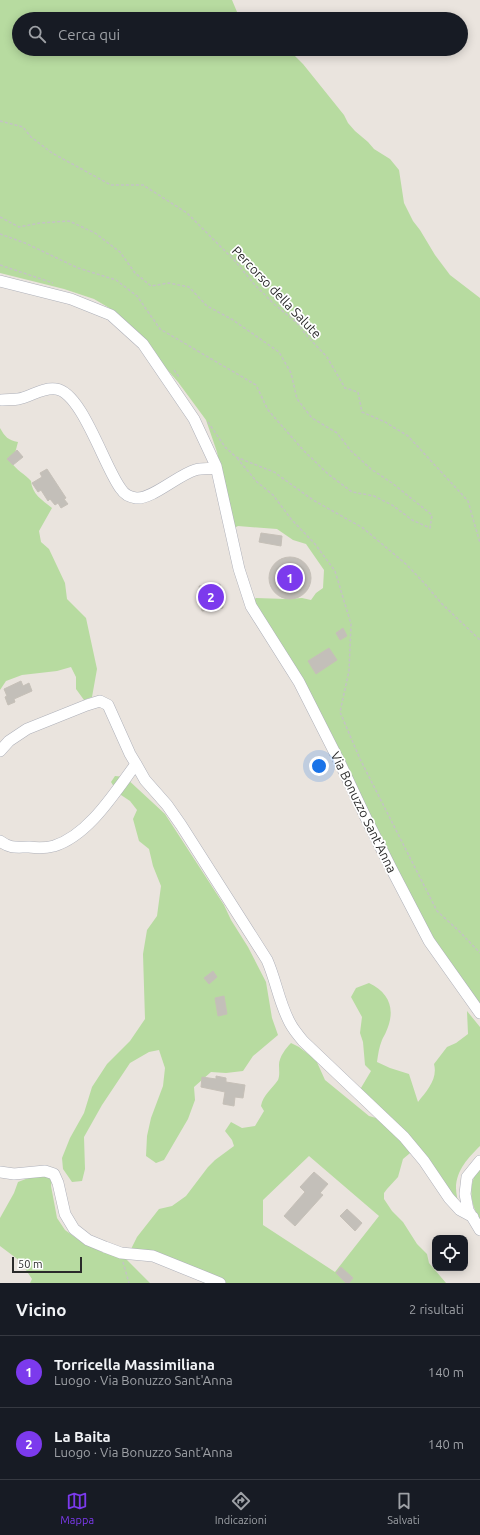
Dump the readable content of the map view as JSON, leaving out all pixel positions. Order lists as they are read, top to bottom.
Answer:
{
  "streets": {
    "street": ["Via Bonuzzo Sant'Anna"],
    "path": ["Percorso della Salute"]
  },
  "scale_bar": "50 m",
  "page": {
    "search": "Cerca qui",
    "pins": ["1", "2"],
    "scale": "50 m",
    "heading": ["Vicino", "2 risultati"],
    "list": [
      {
        "mark": "1",
        "name": "Torricella Massimiliana",
        "note": "Luogo · Via Bonuzzo Sant'Anna",
        "value": "140 m"
      },
      {
        "mark": "2",
        "name": "La Baita",
        "note": "Luogo · Via Bonuzzo Sant'Anna",
        "value": "140 m"
      }
    ],
    "nav": ["Mappa", "Indicazioni", "Salvati"]
  }
}
